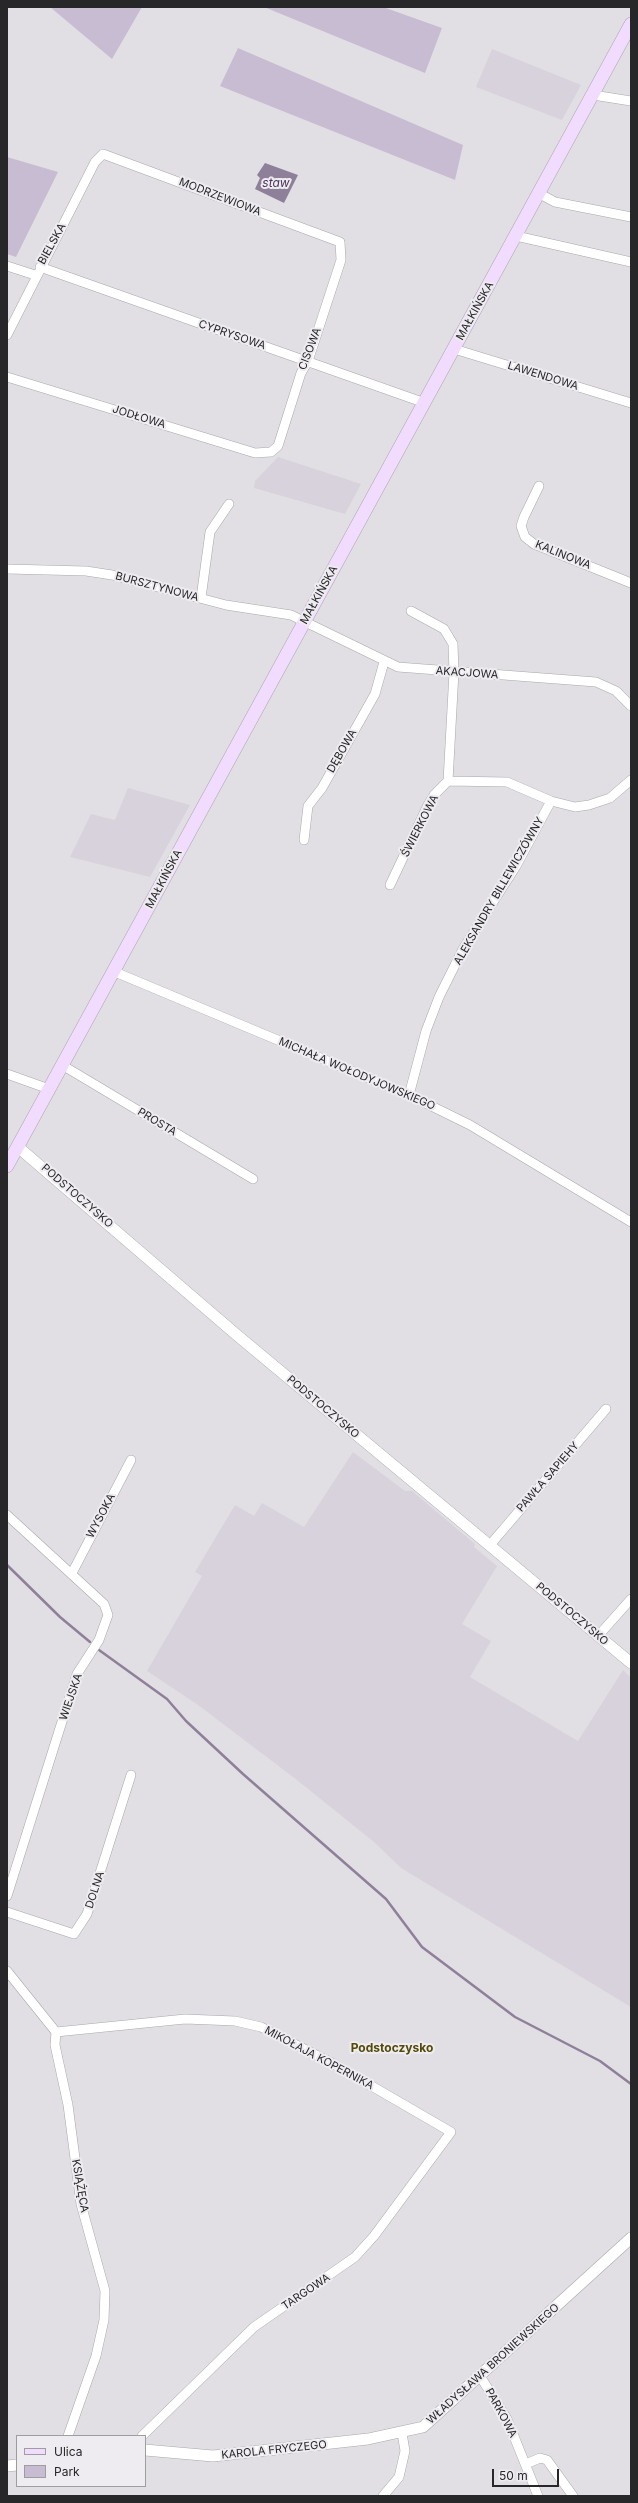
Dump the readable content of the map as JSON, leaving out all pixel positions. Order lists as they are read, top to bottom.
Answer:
{
  "streets": {
    "main road": ["MAŁKIŃSKA"],
    "street": [
      "MODRZEWIOWA",
      "BIELSKA",
      "CYPRYSOWA",
      "CISOWA",
      "LAWENDOWA",
      "JODŁOWA",
      "KALINOWA",
      "BURSZTYNOWA",
      "AKACJOWA",
      "DĘBOWA",
      "ŚWIERKOWA",
      "ALEKSANDRY BILLEWICZÓWNY",
      "MICHAŁA WOŁODYJOWSKIEGO",
      "PROSTA",
      "PODSTOCZYSKO",
      "PAWŁA SAPIEHY",
      "WYSOKA",
      "WIEJSKA",
      "DOLNA",
      "MIKOŁAJA KOPERNIKA",
      "KSIĄŻĘCA",
      "TARGOWA",
      "WŁADYSŁAWA BRONIEWSKIEGO",
      "PARKOWA",
      "KAROLA FRYCZEGO"
    ]
  },
  "crossings": [
    ["MODRZEWIOWA", "BIELSKA"],
    ["MODRZEWIOWA", "CISOWA"],
    ["BIELSKA", "CYPRYSOWA"],
    ["MAŁKIŃSKA", "CYPRYSOWA"],
    ["MAŁKIŃSKA", "LAWENDOWA"],
    ["MAŁKIŃSKA", "BURSZTYNOWA"],
    ["MAŁKIŃSKA", "AKACJOWA"],
    ["MAŁKIŃSKA", "MICHAŁA WOŁODYJOWSKIEGO"],
    ["MAŁKIŃSKA", "PROSTA"],
    ["MAŁKIŃSKA", "PODSTOCZYSKO"],
    ["CYPRYSOWA", "CISOWA"],
    ["CISOWA", "JODŁOWA"],
    ["BURSZTYNOWA", "AKACJOWA"],
    ["AKACJOWA", "DĘBOWA"],
    ["ALEKSANDRY BILLEWICZÓWNY", "MICHAŁA WOŁODYJOWSKIEGO"],
    ["PODSTOCZYSKO", "PAWŁA SAPIEHY"],
    ["WYSOKA", "WIEJSKA"],
    ["MIKOŁAJA KOPERNIKA", "KSIĄŻĘCA"],
    ["MIKOŁAJA KOPERNIKA", "TARGOWA"],
    ["WŁADYSŁAWA BRONIEWSKIEGO", "PARKOWA"],
    ["WŁADYSŁAWA BRONIEWSKIEGO", "KAROLA FRYCZEGO"]
  ],
  "districts": ["Podstoczysko"],
  "water": ["staw"],
  "legend": ["Ulica", "Park"],
  "scale_bar": "50 m"
}
